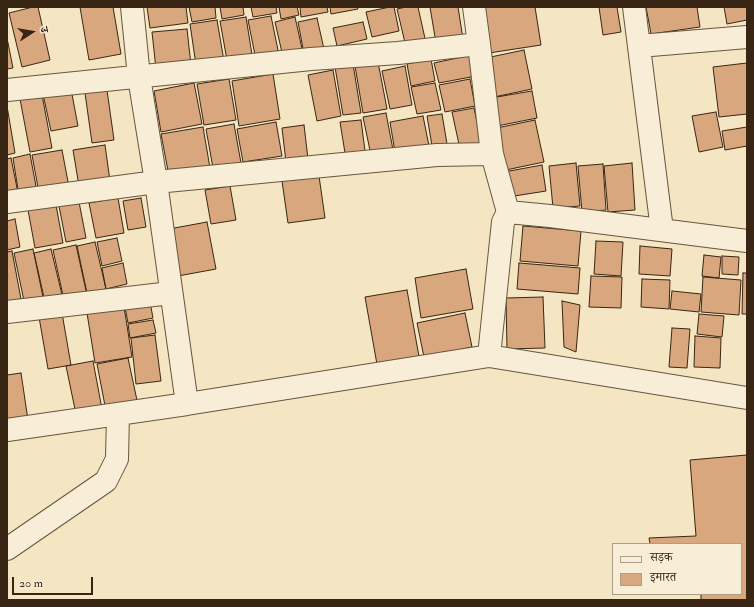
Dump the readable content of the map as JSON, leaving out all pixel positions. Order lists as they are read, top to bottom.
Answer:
{
  "legend": ["सड़क", "इमारत"],
  "scale_bar": "20 m",
  "north": "right"
}
